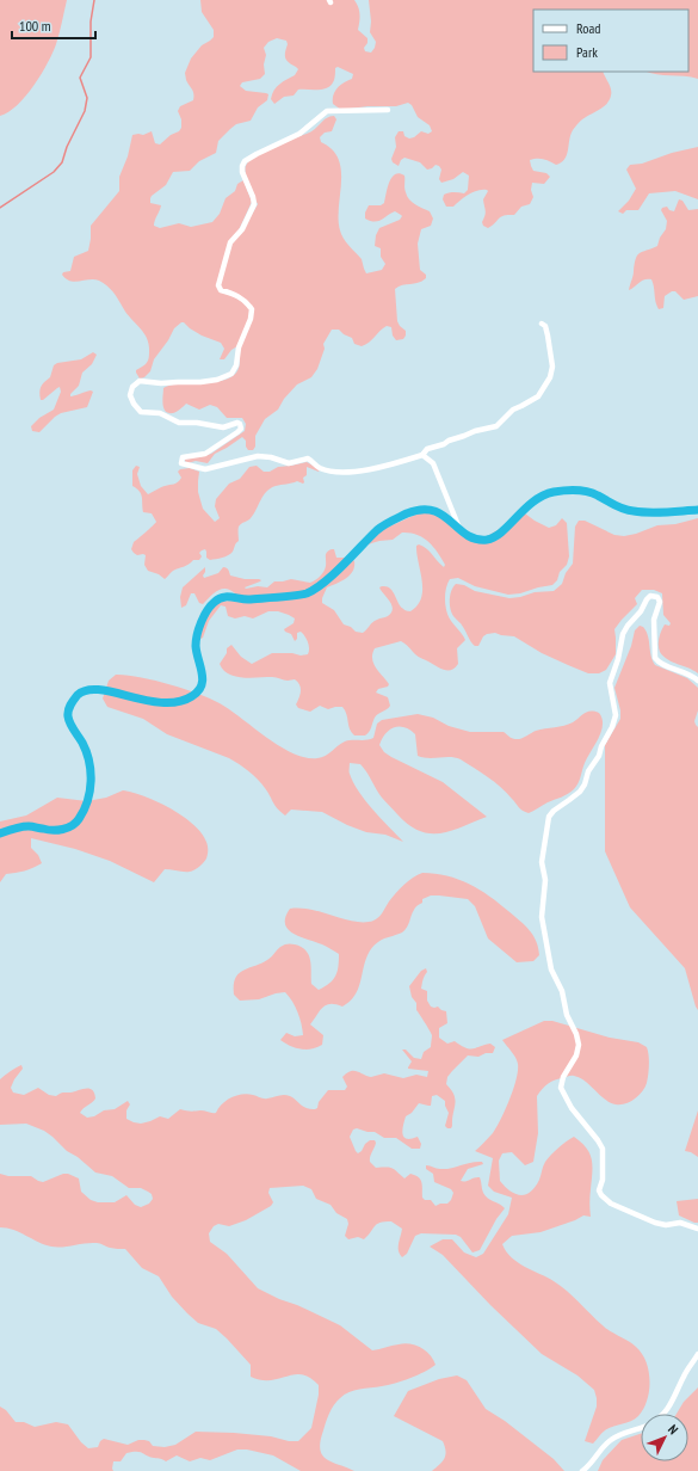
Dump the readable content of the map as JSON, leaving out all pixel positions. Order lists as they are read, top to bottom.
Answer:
{
  "legend": ["Road", "Park"],
  "scale_bar": "100 m",
  "north": "top right"
}
